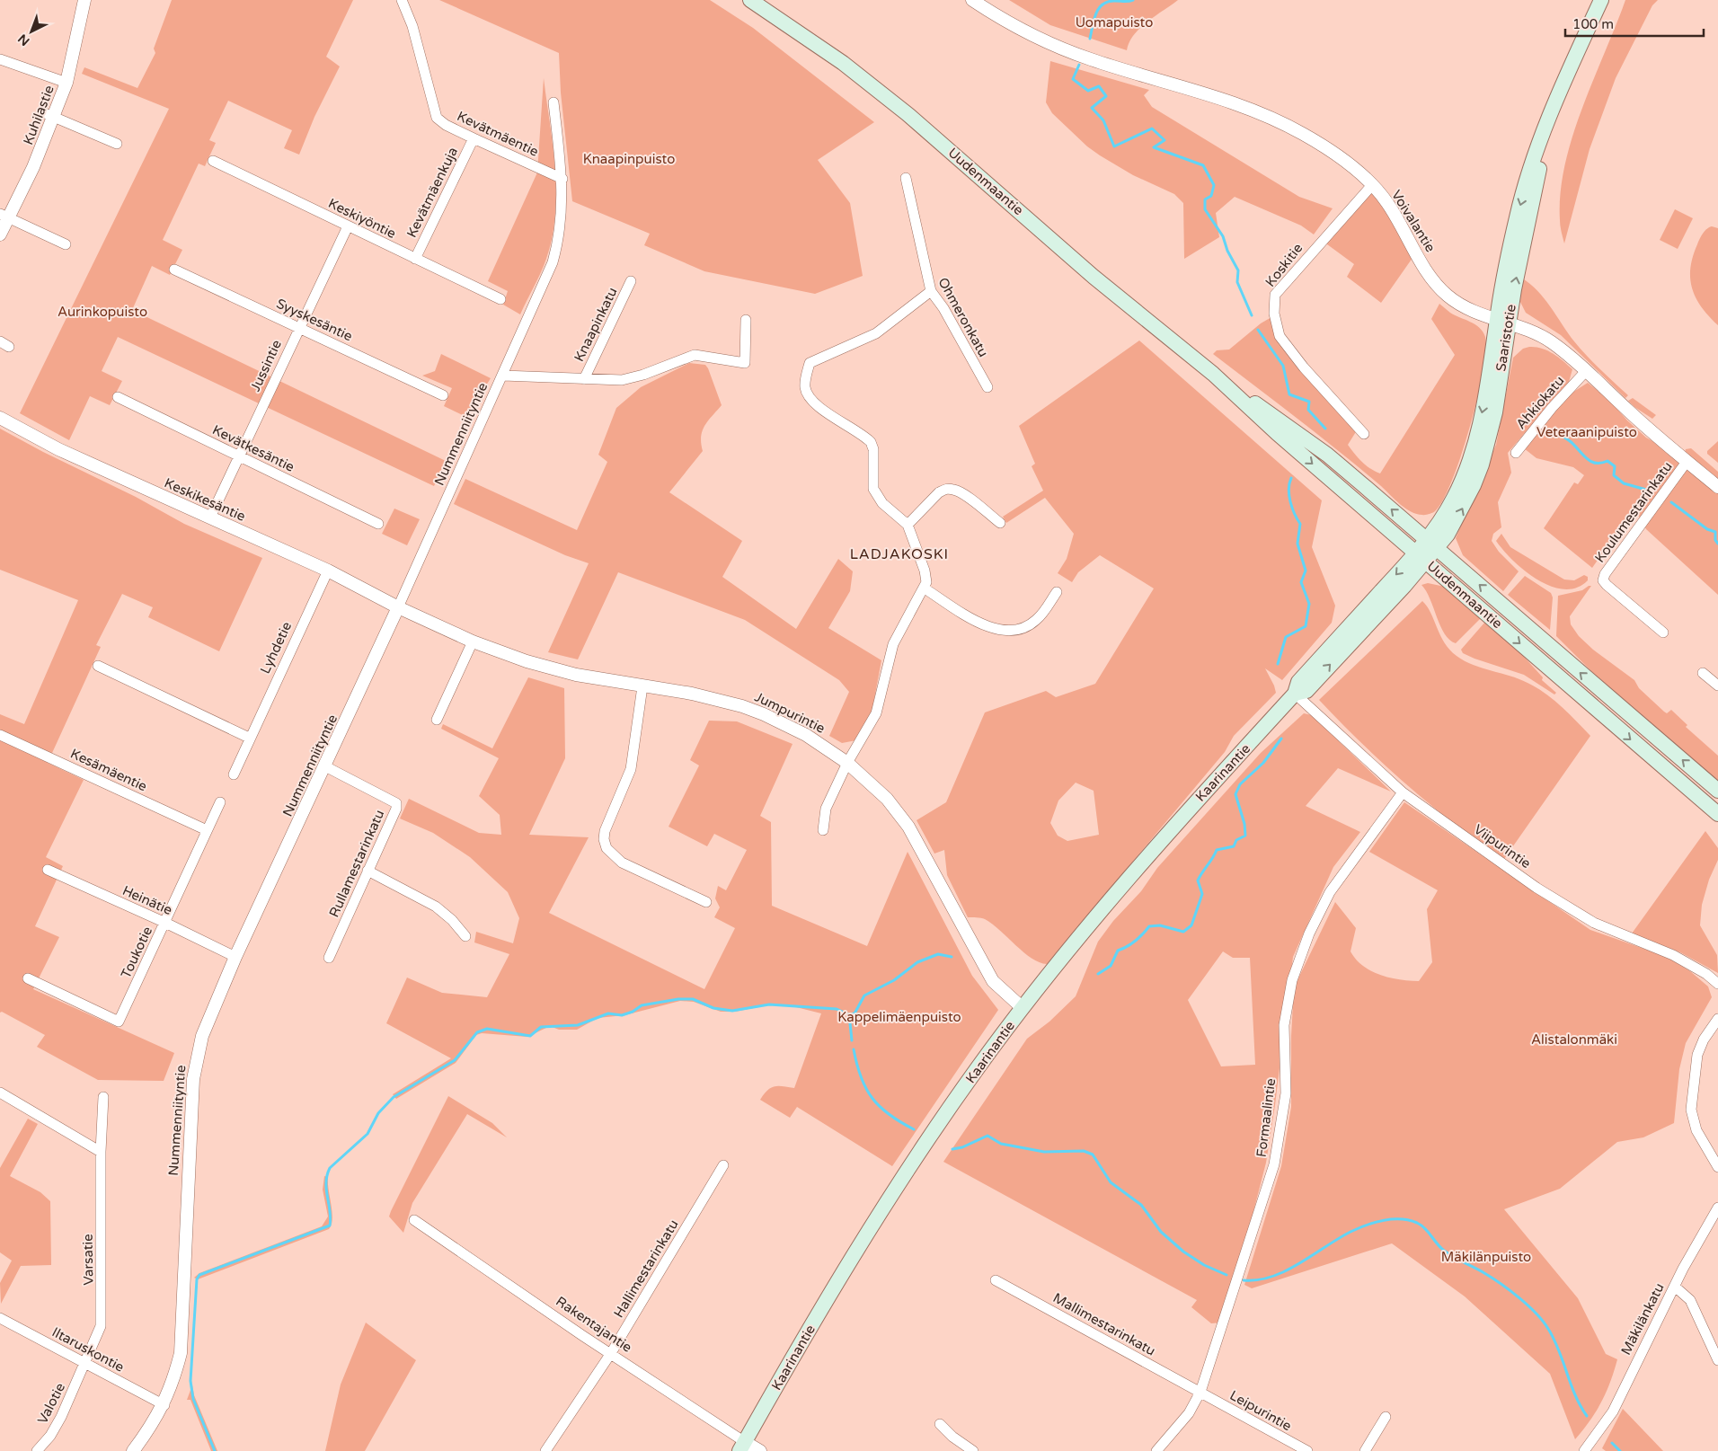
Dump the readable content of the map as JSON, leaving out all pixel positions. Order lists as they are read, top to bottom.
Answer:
{
  "streets": {
    "main road": ["Uudenmaantie", "Saaristotie", "Kaarinantie"],
    "street": [
      "Kuhilastie",
      "Kevätmäentie",
      "Kevätmäenkuja",
      "Keskiyöntie",
      "Voivalantie",
      "Koskitie",
      "Ohmeronkatu",
      "Syyskesäntie",
      "Knaapinkatu",
      "Jussintie",
      "Ahkiokatu",
      "Nummenniityntie",
      "Kevätkesäntie",
      "Keskikesäntie",
      "Koulumestarinkatu",
      "Lyhdetie",
      "Jumpurintie",
      "Kesämäentie",
      "Viipurintie",
      "Rullamestarinkatu",
      "Heinätie",
      "Toukotie",
      "Formaalintie",
      "Varsatie",
      "Hallimestarinkatu",
      "Mäkilänkatu",
      "Rakentajantie",
      "Mallimestarinkatu",
      "Iltaruskontie",
      "Valotie",
      "Leipurintie"
    ]
  },
  "crossings": [
    ["Kevätmäentie", "Kevätmäenkuja"],
    ["Kevätmäentie", "Nummenniityntie"],
    ["Uudenmaantie", "Saaristotie"],
    ["Uudenmaantie", "Kaarinantie"],
    ["Kevätmäenkuja", "Keskiyöntie"],
    ["Keskiyöntie", "Jussintie"],
    ["Voivalantie", "Koskitie"],
    ["Voivalantie", "Saaristotie"],
    ["Voivalantie", "Ahkiokatu"],
    ["Voivalantie", "Koulumestarinkatu"],
    ["Syyskesäntie", "Jussintie"],
    ["Saaristotie", "Kaarinantie"],
    ["Jussintie", "Kevätkesäntie"],
    ["Jussintie", "Keskikesäntie"],
    ["Nummenniityntie", "Keskikesäntie"],
    ["Nummenniityntie", "Jumpurintie"],
    ["Nummenniityntie", "Rullamestarinkatu"],
    ["Nummenniityntie", "Heinätie"],
    ["Nummenniityntie", "Iltaruskontie"],
    ["Keskikesäntie", "Lyhdetie"],
    ["Keskikesäntie", "Jumpurintie"],
    ["Jumpurintie", "Kaarinantie"],
    ["Kesämäentie", "Toukotie"],
    ["Kaarinantie", "Viipurintie"],
    ["Kaarinantie", "Rakentajantie"],
    ["Viipurintie", "Formaalintie"],
    ["Heinätie", "Toukotie"],
    ["Formaalintie", "Mallimestarinkatu"],
    ["Formaalintie", "Leipurintie"],
    ["Varsatie", "Iltaruskontie"],
    ["Varsatie", "Valotie"],
    ["Hallimestarinkatu", "Rakentajantie"],
    ["Mallimestarinkatu", "Leipurintie"],
    ["Iltaruskontie", "Valotie"]
  ],
  "districts": ["LADJAKOSKI"],
  "parks": [
    "Uomapuisto",
    "Knaapinpuisto",
    "Aurinkopuisto",
    "Veteraanipuisto",
    "Kappelimäenpuisto",
    "Alistalonmäki",
    "Mäkilänpuisto"
  ],
  "scale_bar": "100 m",
  "north": "bottom left"
}
